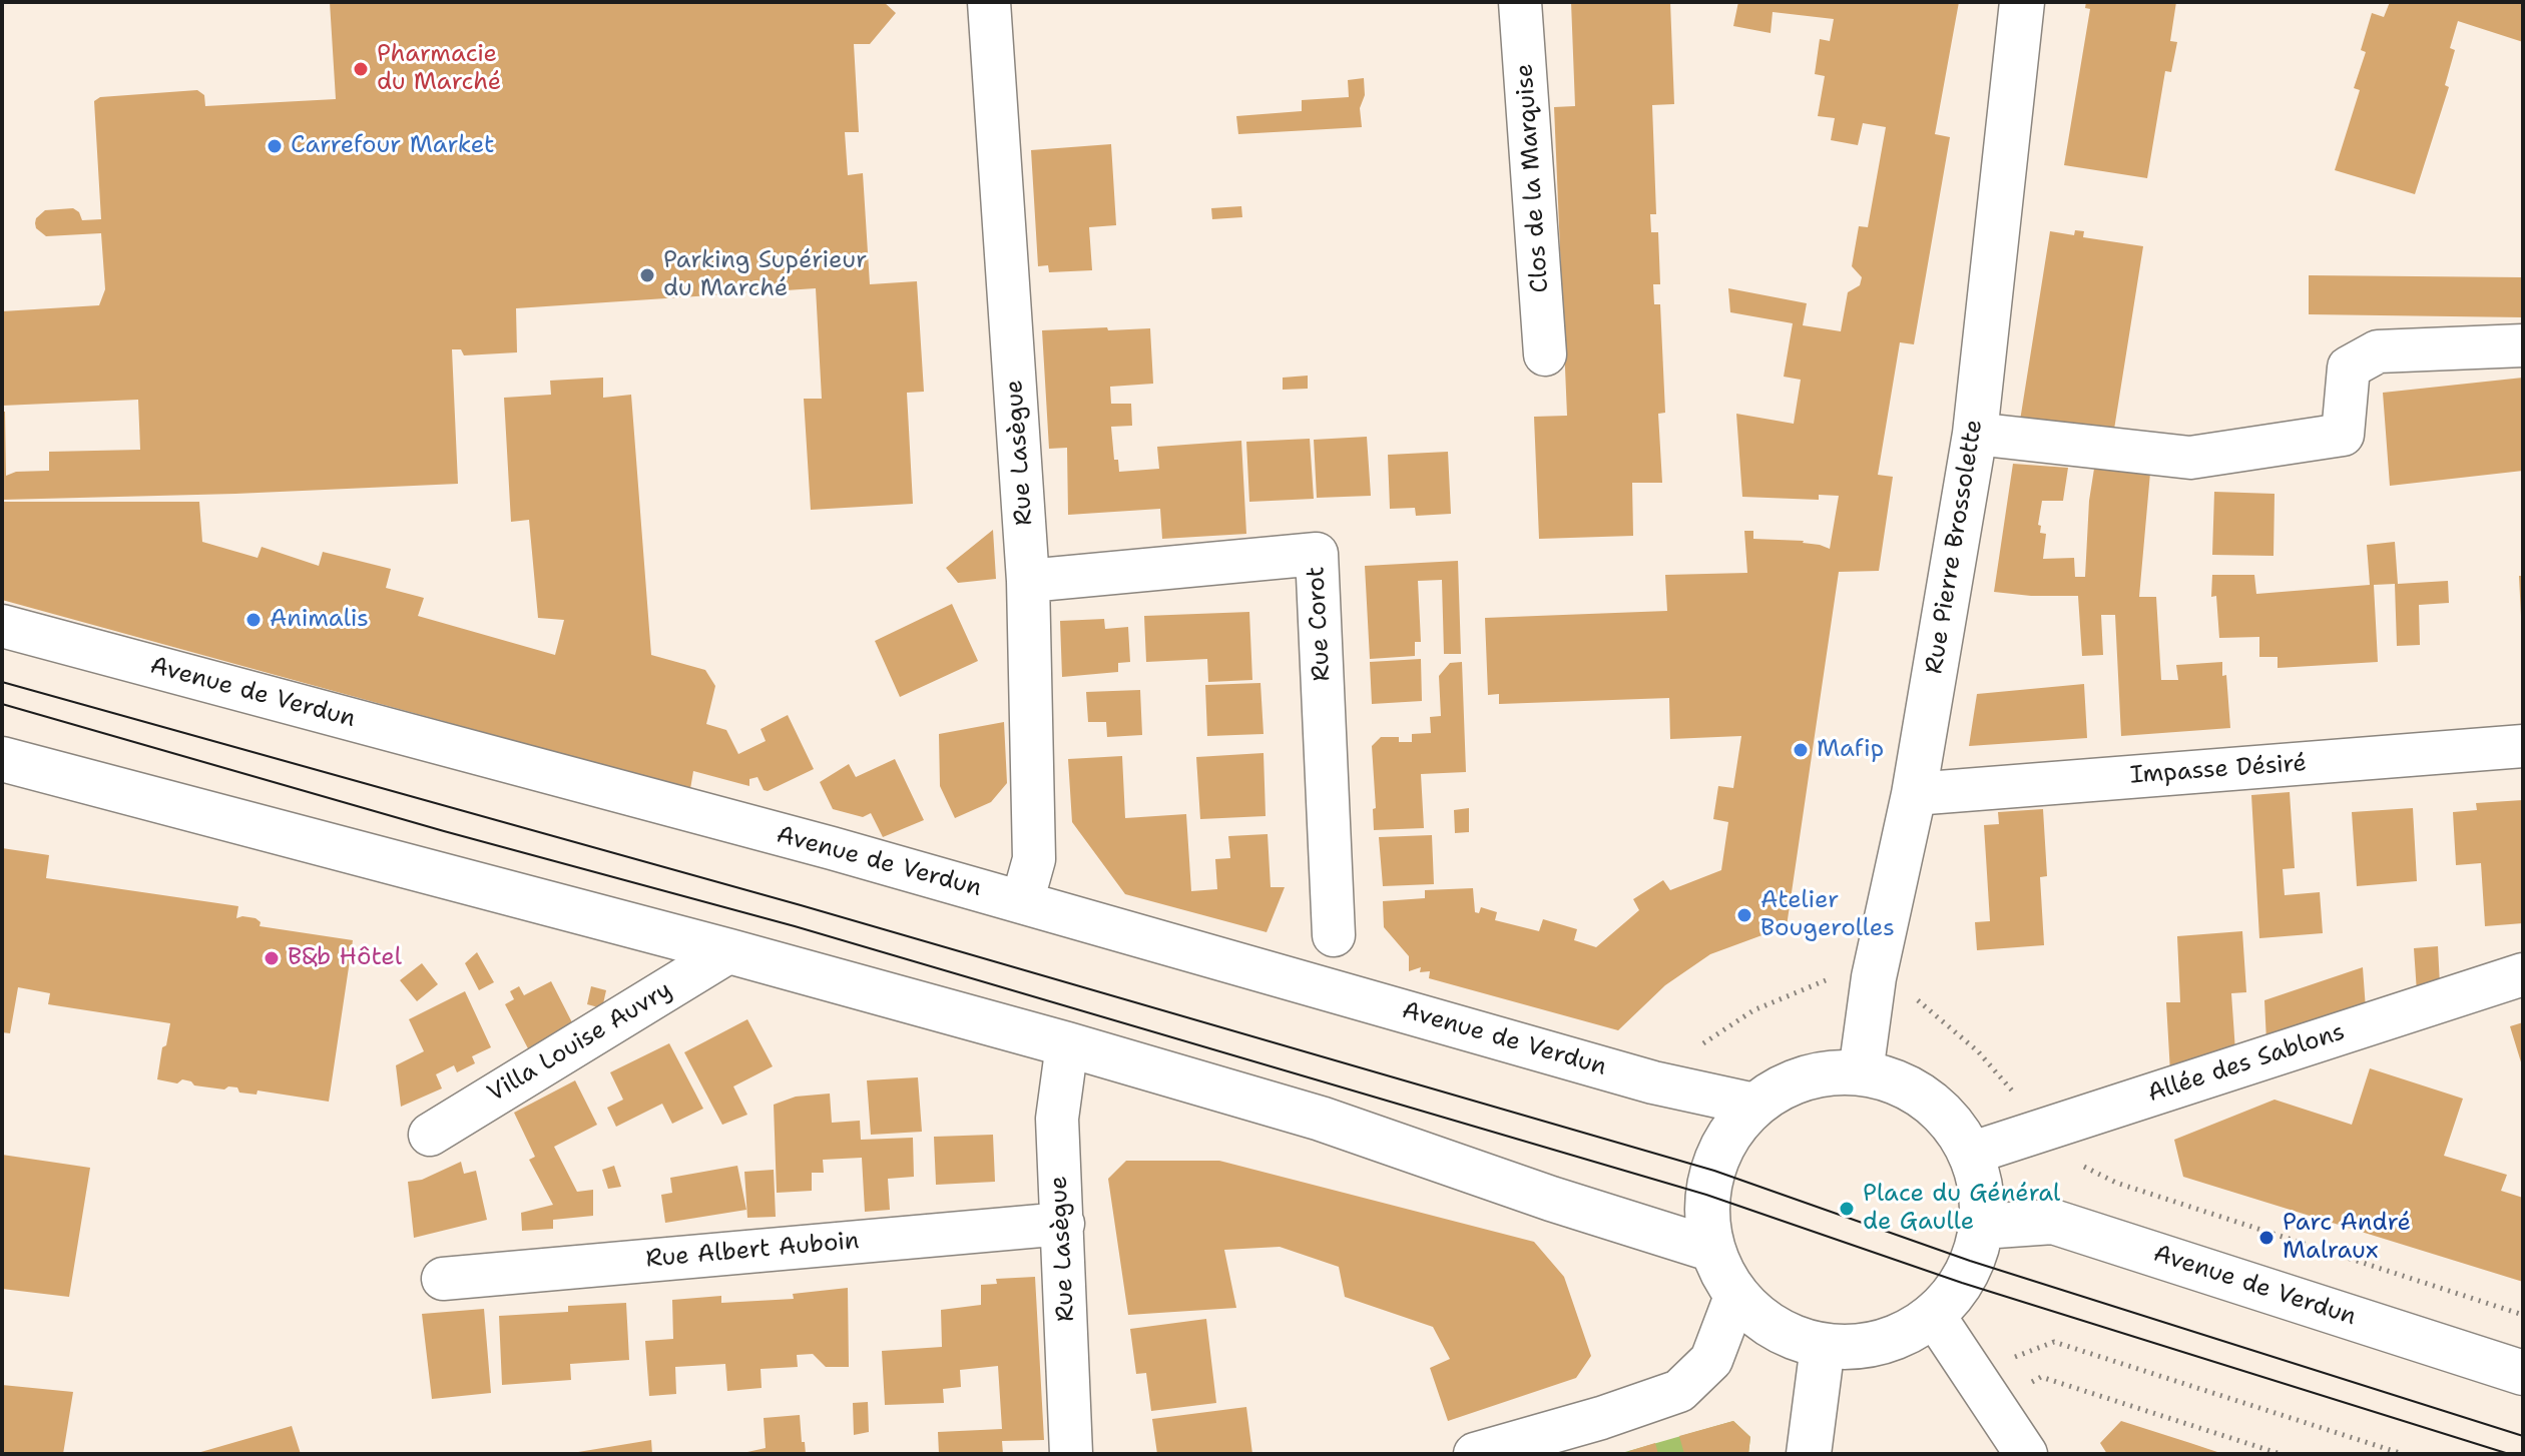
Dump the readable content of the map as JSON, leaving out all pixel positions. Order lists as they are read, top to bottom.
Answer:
{
  "streets": {
    "main road": ["Rue Pierre Brossolette", "Avenue de Verdun"],
    "street": [
      "Clos de la Marquise",
      "Rue Lasègue",
      "Rue Corot",
      "Impasse Désiré",
      "Villa Louise Auvry",
      "Allée des Sablons",
      "Rue Albert Auboin"
    ]
  },
  "crossings": [
    ["Rue Lasègue", "Rue Corot"],
    ["Rue Lasègue", "Avenue de Verdun"],
    ["Rue Lasègue", "Rue Albert Auboin"],
    ["Rue Pierre Brossolette", "Avenue de Verdun"],
    ["Rue Pierre Brossolette", "Impasse Désiré"],
    ["Rue Pierre Brossolette", "Allée des Sablons"],
    ["Avenue de Verdun", "Allée des Sablons"]
  ],
  "places": [
    "Pharmacie du Marché",
    "Carrefour Market",
    "Parking Supérieur du Marché",
    "Animalis",
    "Mafip",
    "Atelier Bougerolles",
    "B&b Hôtel",
    "Place du Général de Gaulle",
    "Parc André Malraux"
  ]
}
